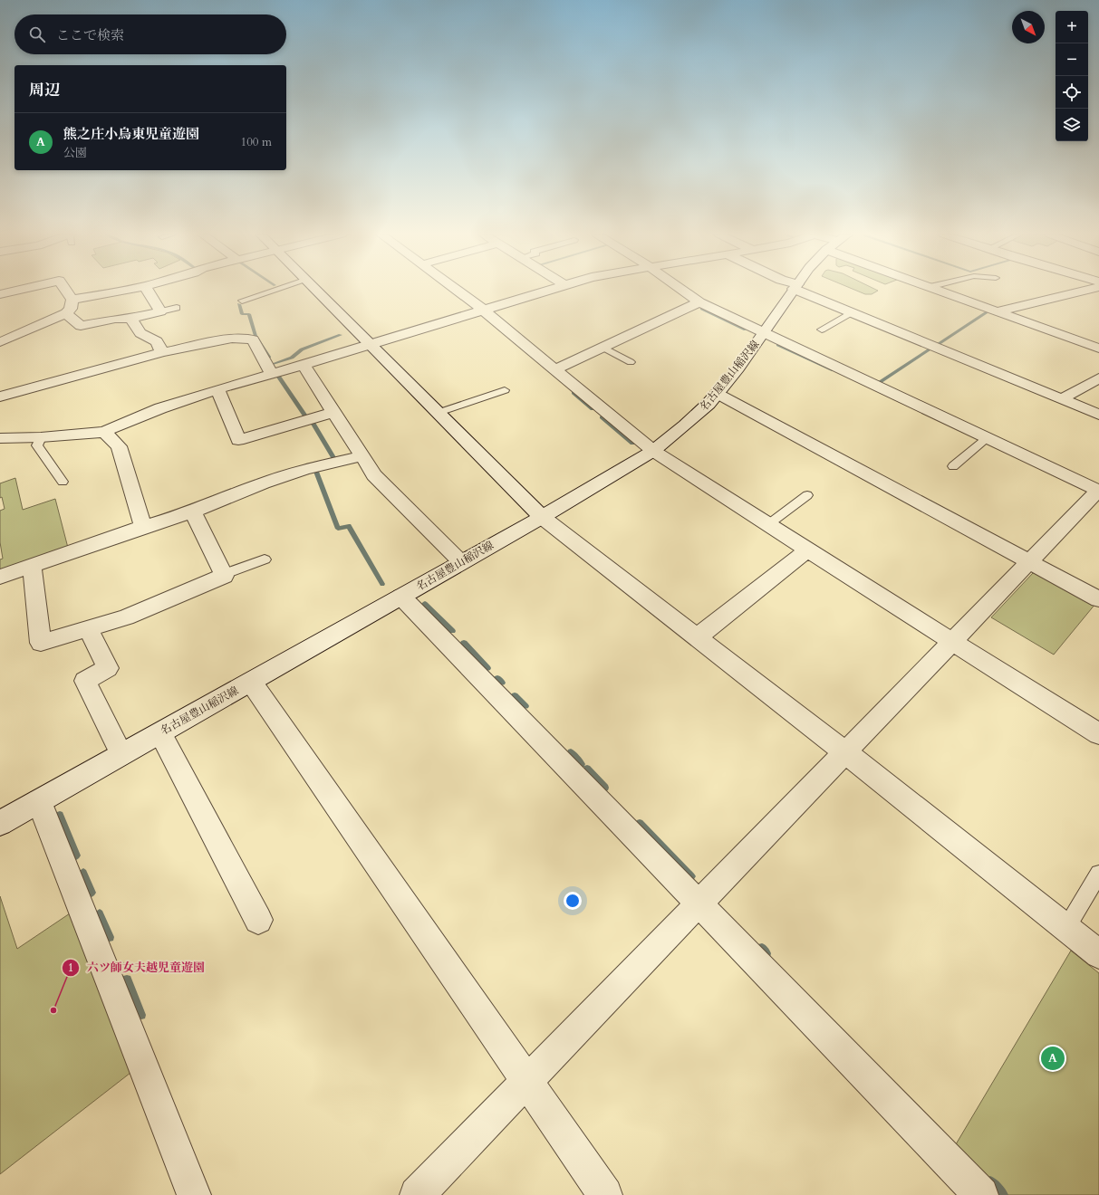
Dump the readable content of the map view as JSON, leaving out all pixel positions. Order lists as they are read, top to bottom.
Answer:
{
  "streets": {
    "street": ["名古屋豊山稲沢線"]
  },
  "places": ["六ツ師女夫越児童遊園"],
  "north": "bottom right",
  "page": {
    "map_buttons": ["+", "−"],
    "search": "ここで検索",
    "heading": "周辺",
    "list": [
      {
        "mark": "A",
        "name": "熊之庄小烏東児童遊園",
        "note": "公園",
        "value": "100 m"
      }
    ],
    "pins": "A"
  }
}
